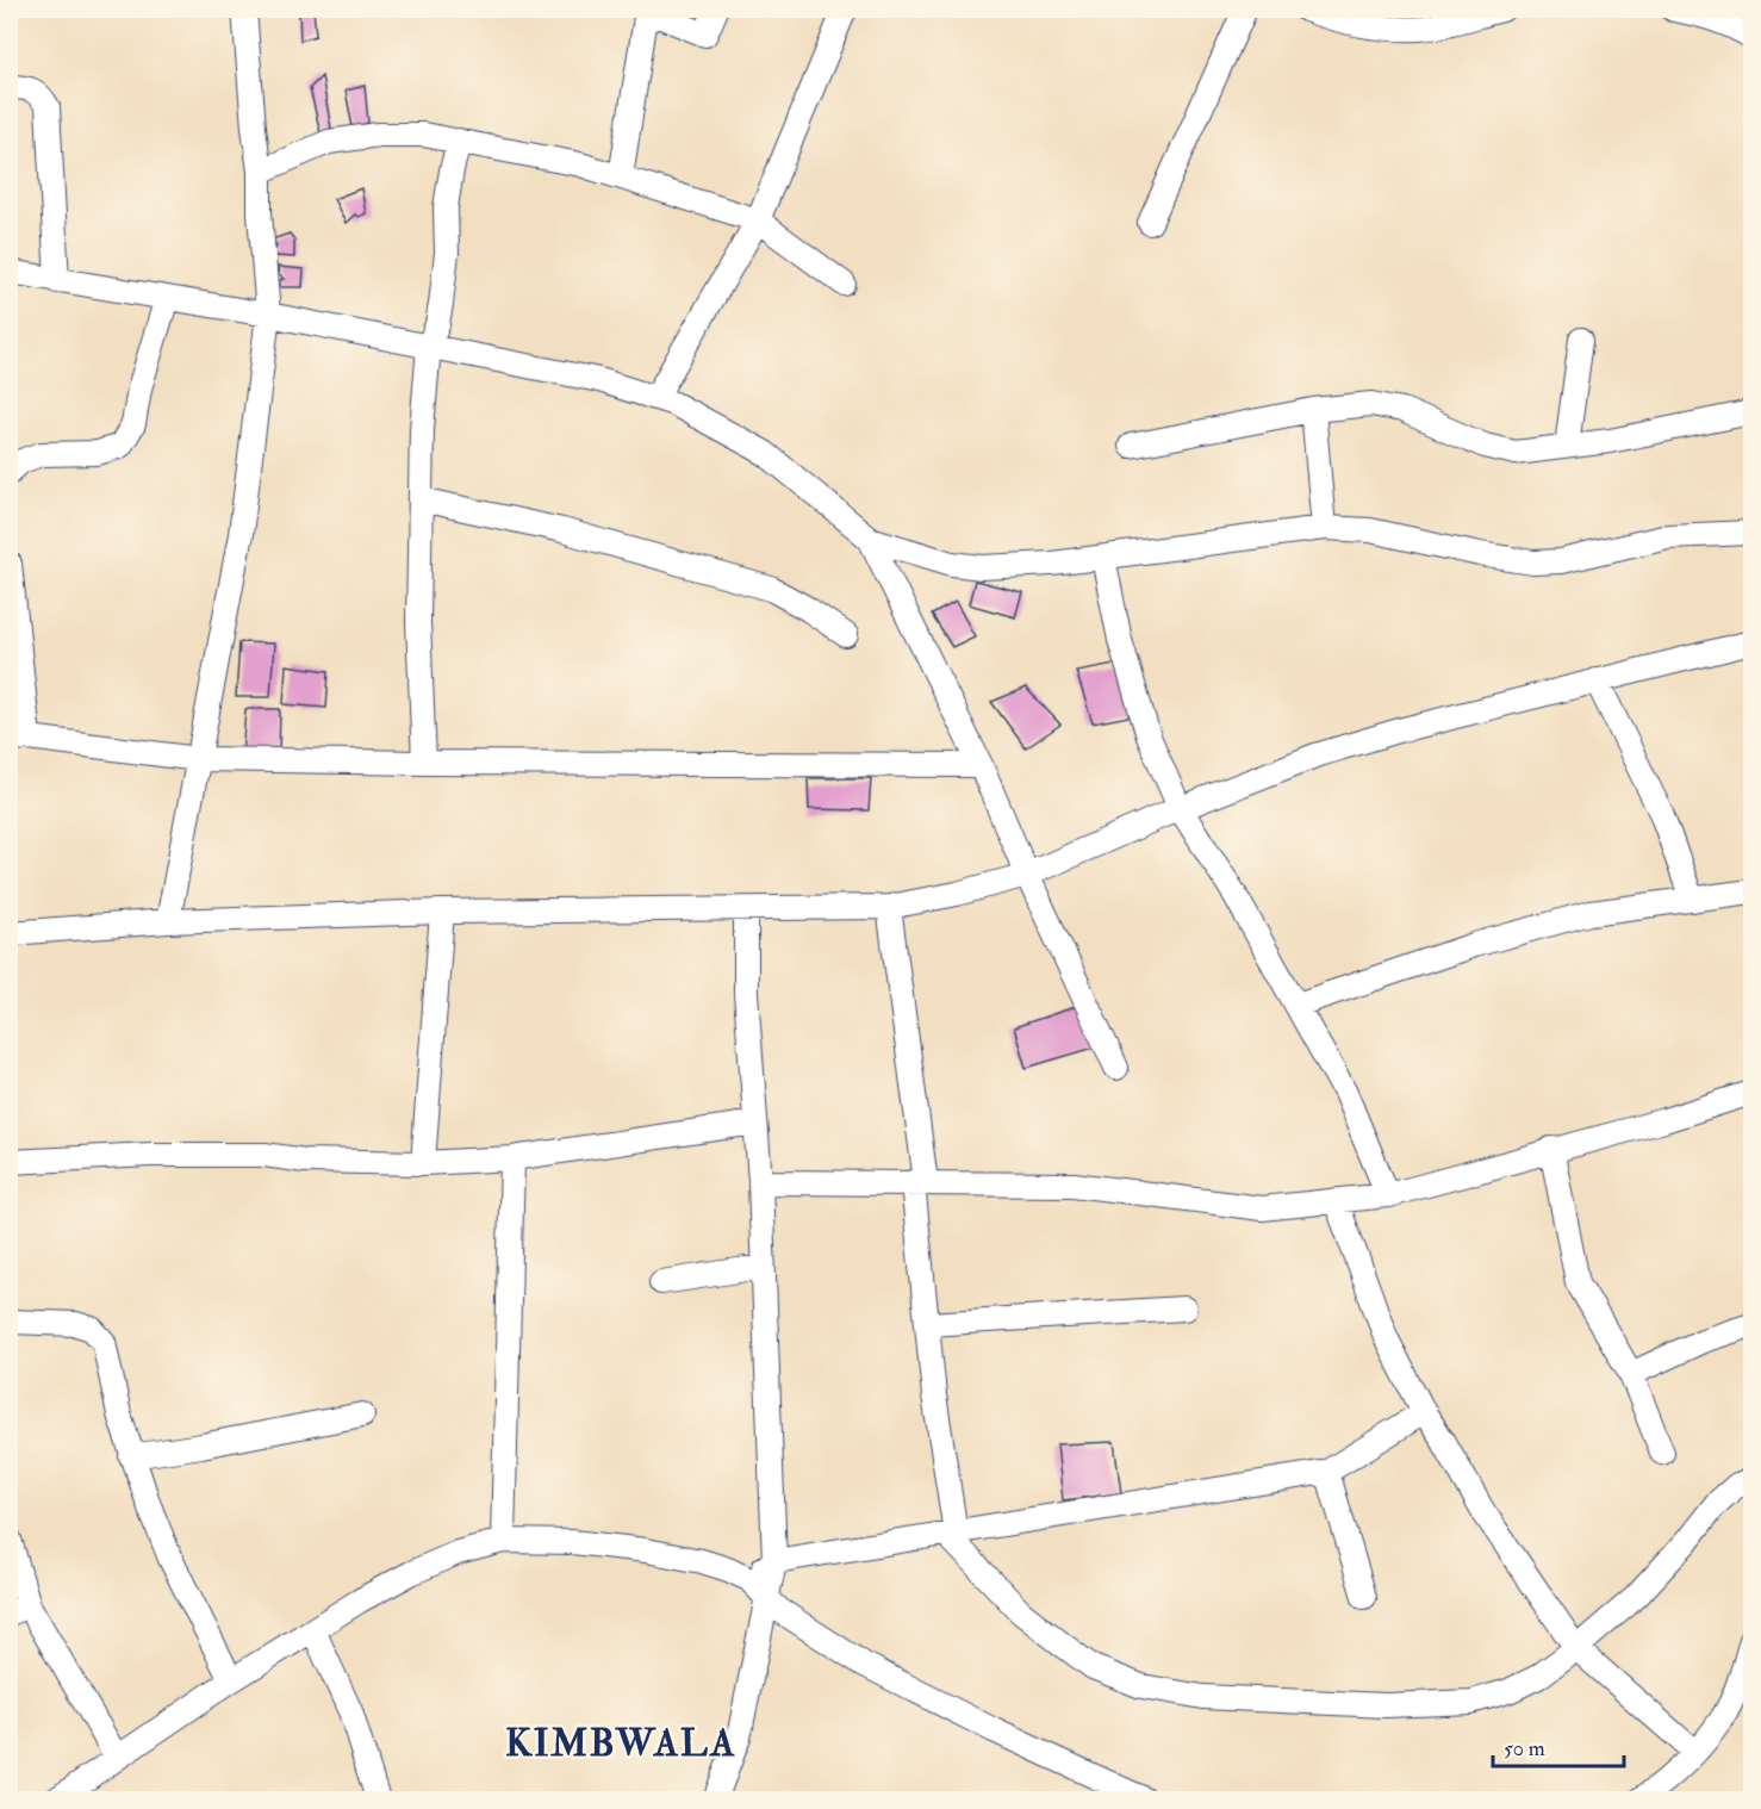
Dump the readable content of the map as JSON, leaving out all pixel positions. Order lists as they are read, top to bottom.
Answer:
{
  "districts": ["KIMBWALA"],
  "scale_bar": "50 m"
}
